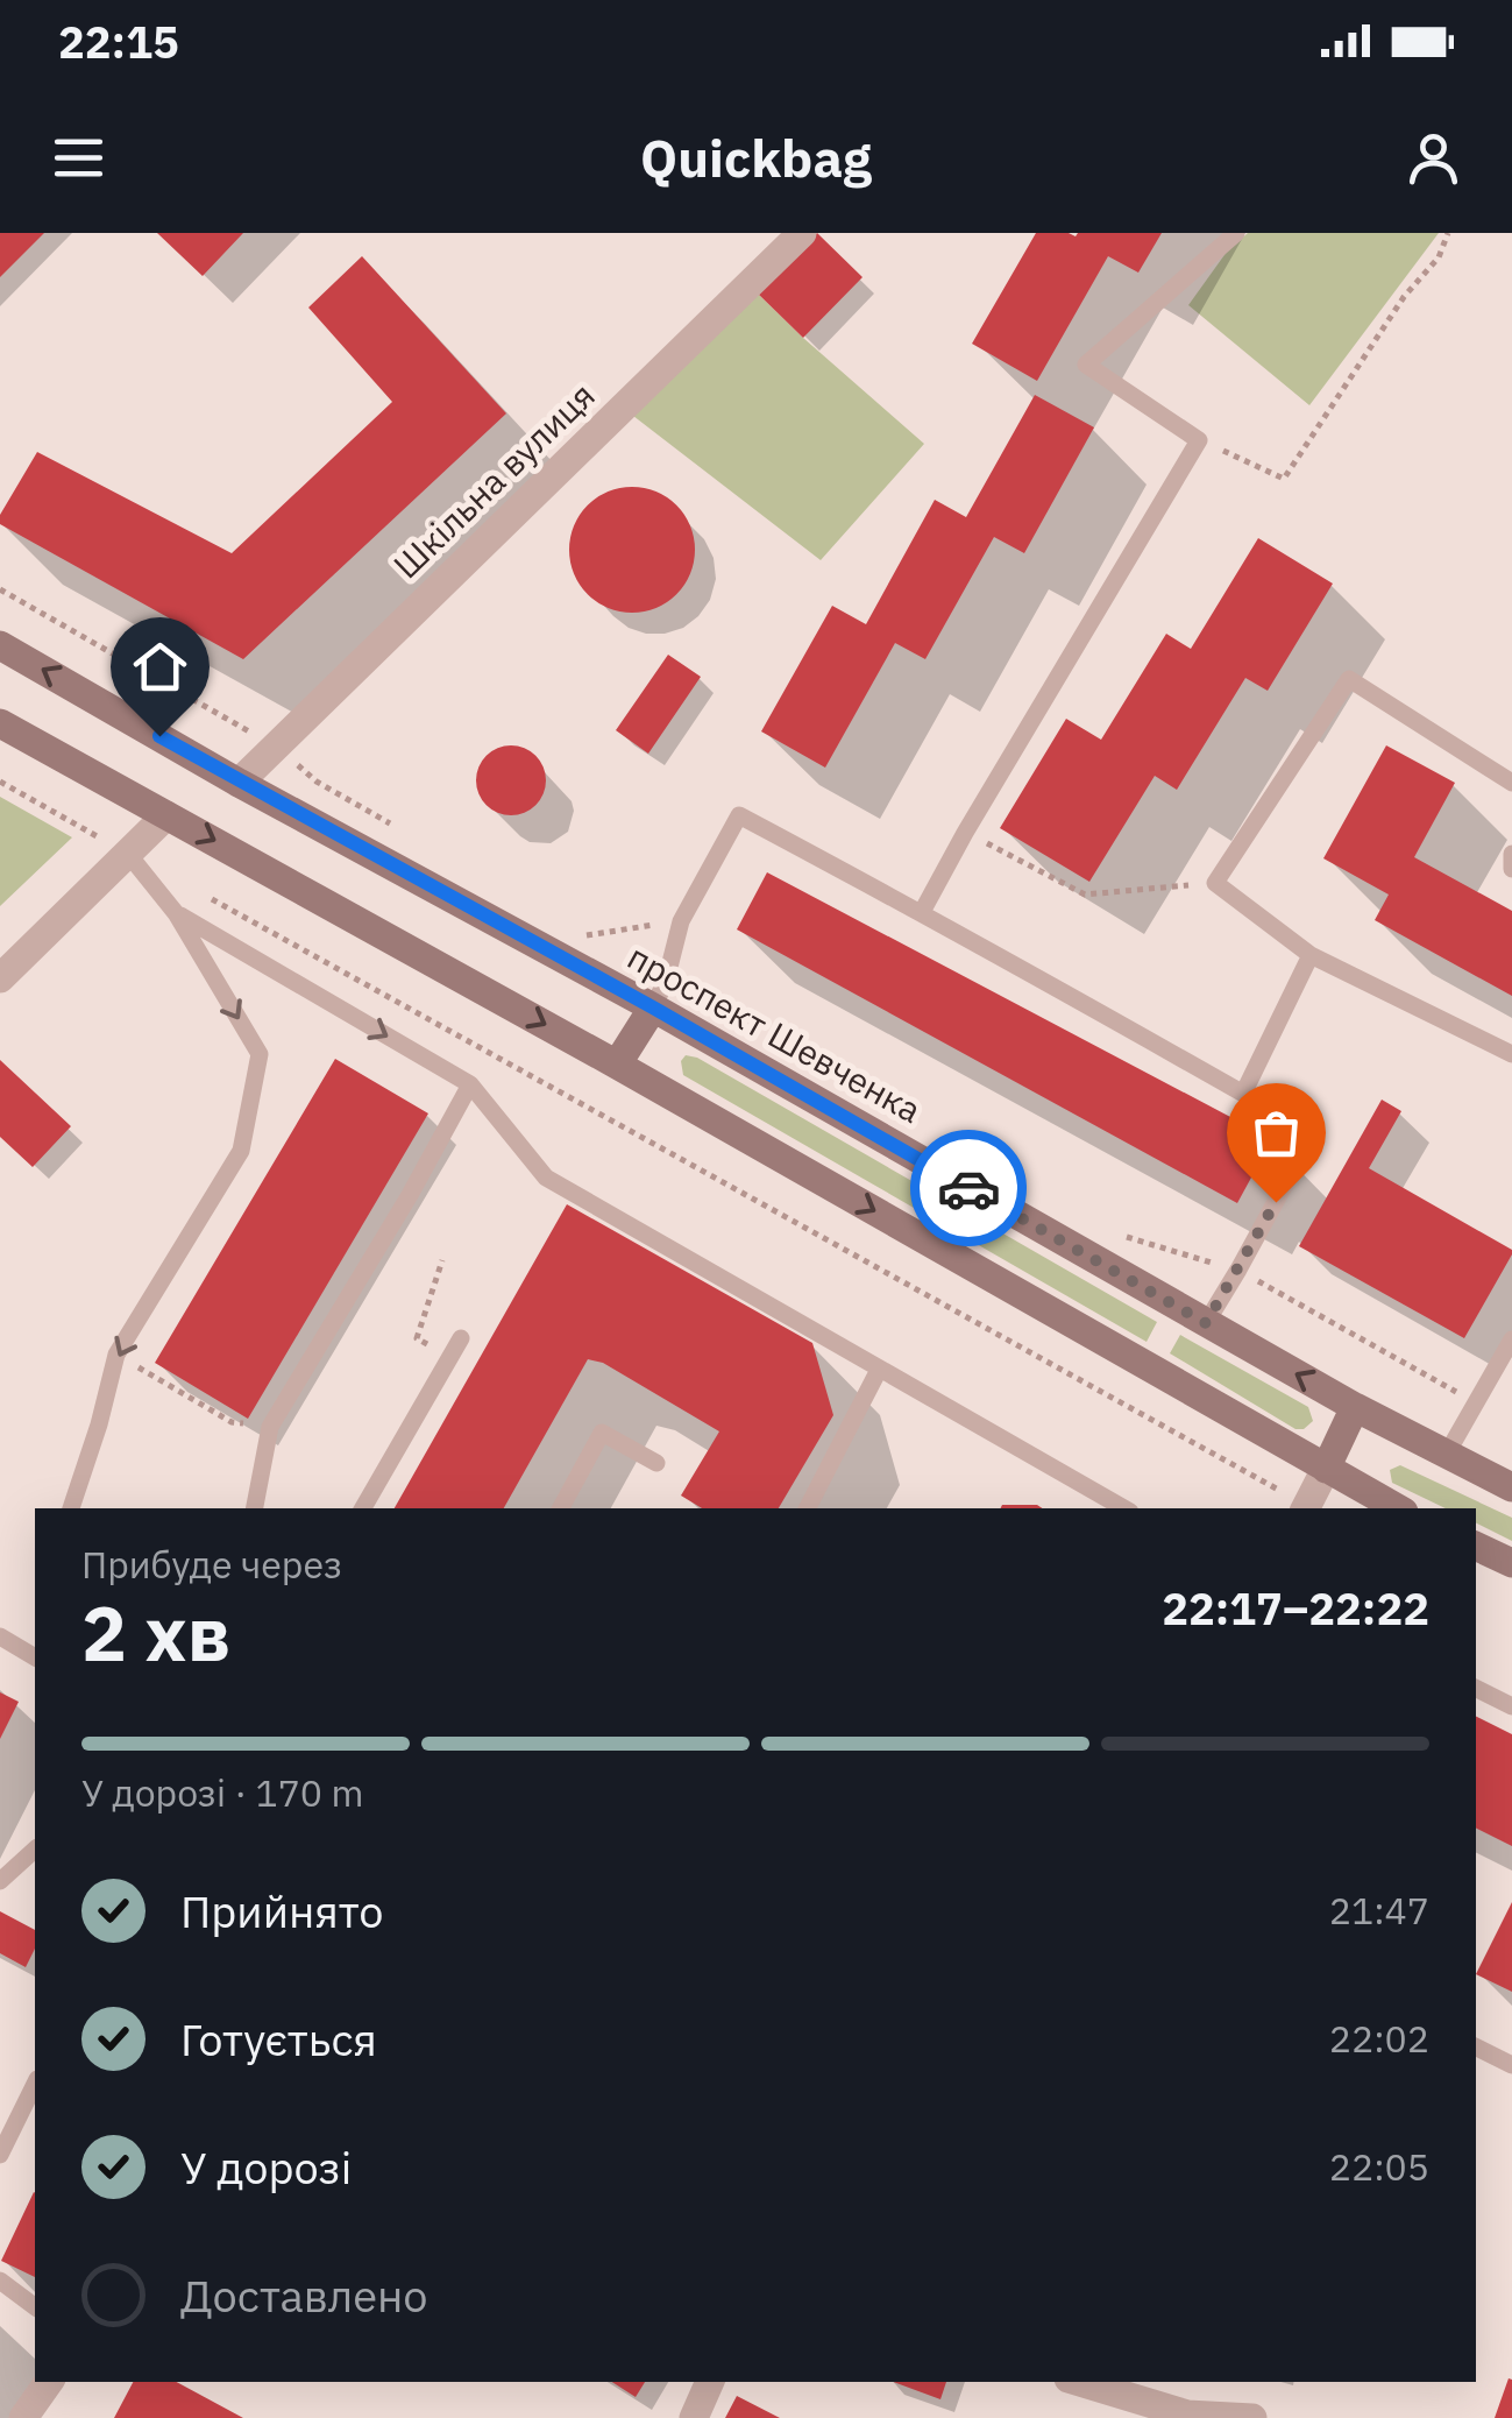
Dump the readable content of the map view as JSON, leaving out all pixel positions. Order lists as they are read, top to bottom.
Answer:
{
  "streets": {
    "street": ["Шкільна вулиця", "проспект Шевченка"]
  },
  "crossings": [
    ["Шкільна вулиця", "проспект Шевченка"]
  ],
  "page": {
    "status": "22:15",
    "header": "Quickbag",
    "heading": ["2 хв", "Прибуде через", "22:17–22:22"],
    "bar": "У дорозі · 170 m",
    "list": [
      ["Прийнято", "21:47"],
      ["Готується", "22:02"],
      ["У дорозі", "22:05"],
      "Доставлено"
    ]
  }
}
